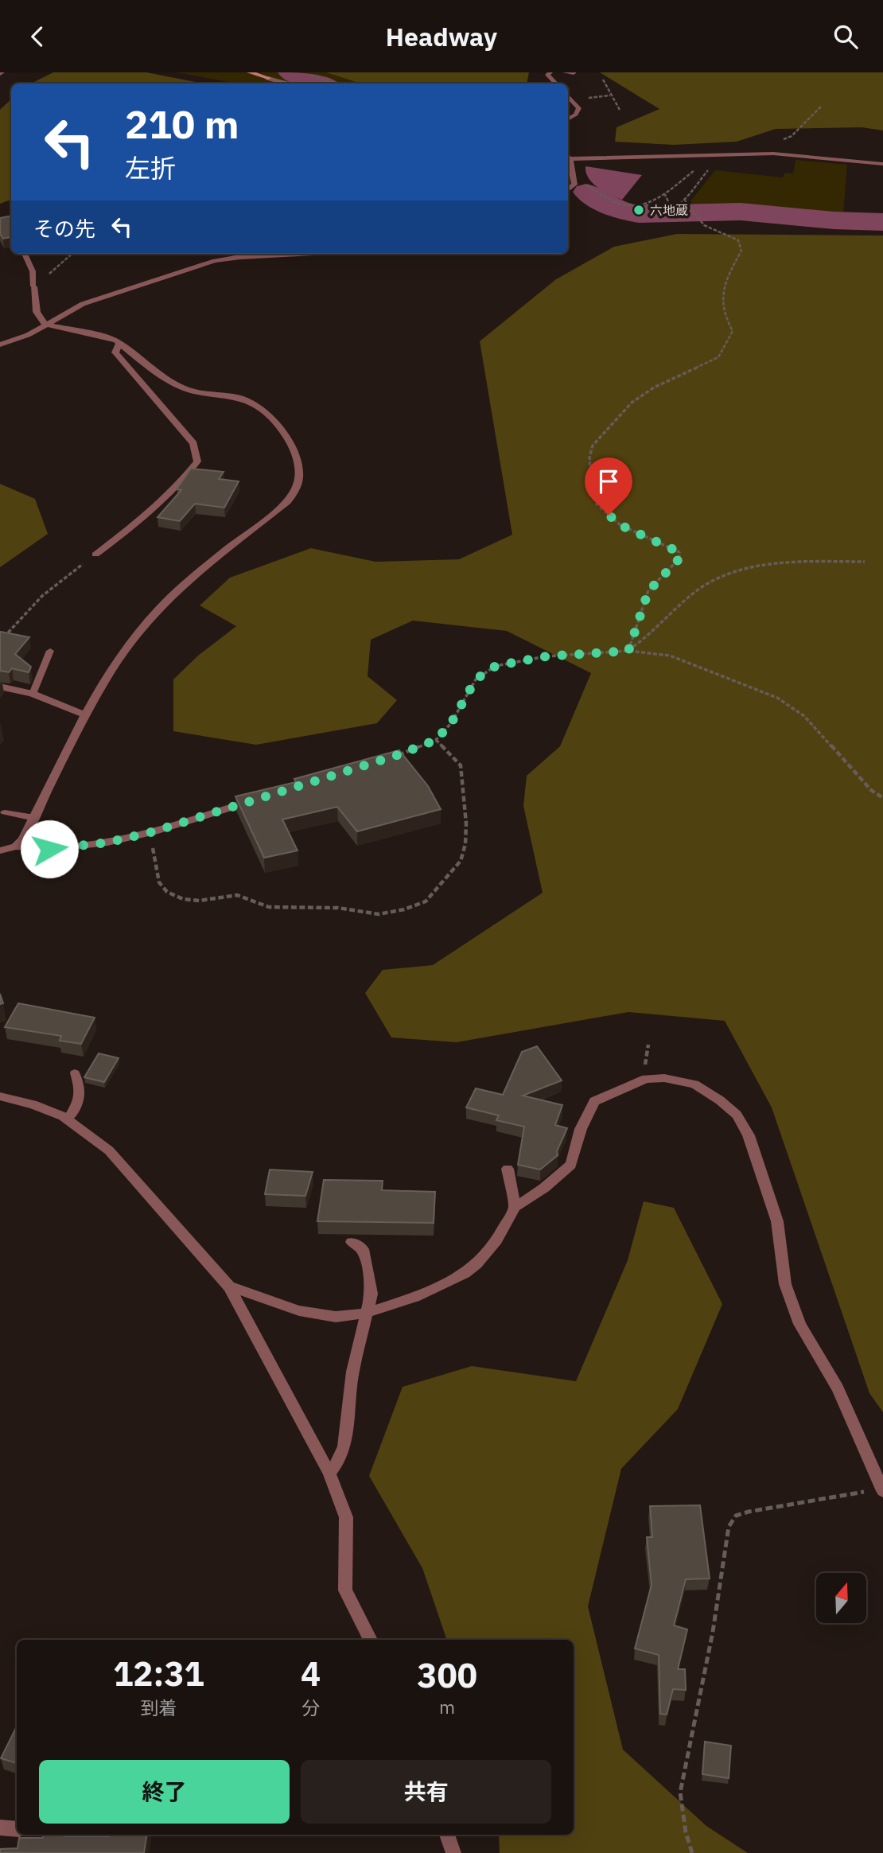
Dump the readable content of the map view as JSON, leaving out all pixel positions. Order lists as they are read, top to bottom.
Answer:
{
  "places": ["六地蔵"],
  "north": "top",
  "page": {
    "header": "Headway",
    "turn": ["210 m", "左折"],
    "then": "その先",
    "eta": [
      "12:31",
      "到着",
      "4",
      "分",
      "300",
      "m"
    ],
    "buttons": ["終了", "共有"]
  }
}
